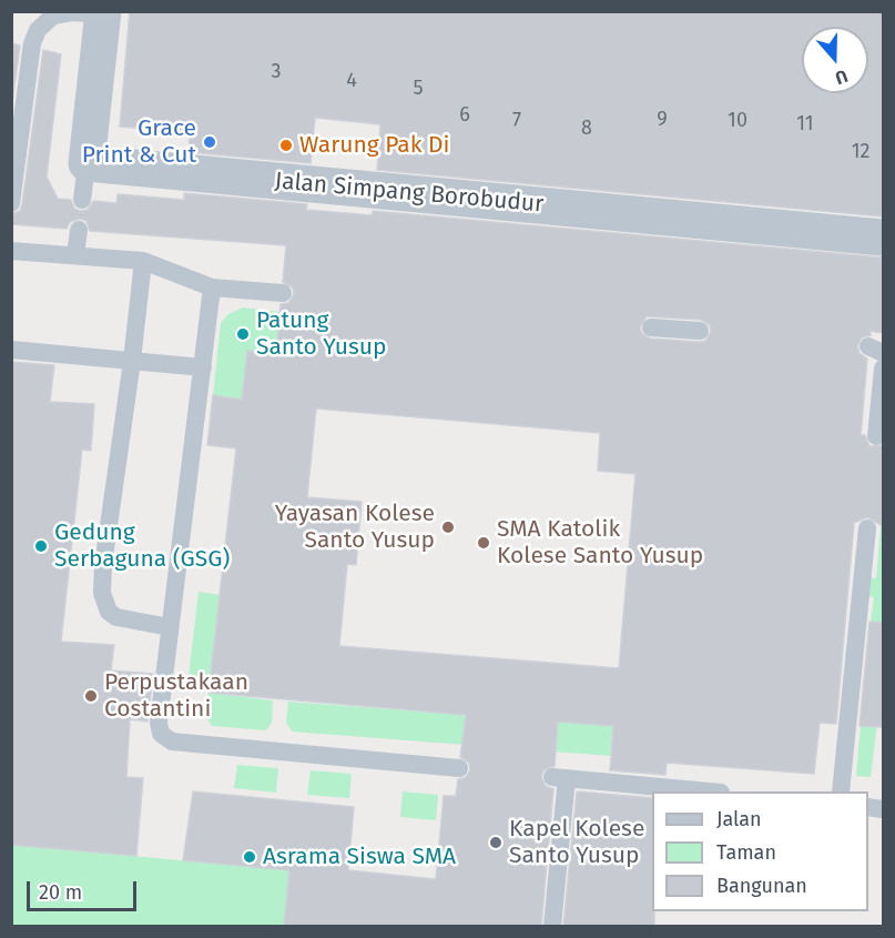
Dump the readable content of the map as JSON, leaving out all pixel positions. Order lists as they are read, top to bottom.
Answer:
{
  "streets": {
    "street": ["Jalan Simpang Borobudur"]
  },
  "places": [
    "Grace Print & Cut",
    "Warung Pak Di",
    "Patung Santo Yusup",
    "Yayasan Kolese Santo Yusup",
    "SMA Katolik Kolese Santo Yusup",
    "Gedung Serbaguna (GSG)",
    "Perpustakaan Costantini",
    "Kapel Kolese Santo Yusup",
    "Asrama Siswa SMA"
  ],
  "house_numbers": [
    "3",
    "4",
    "5",
    "6",
    "9",
    "7",
    "10",
    "11",
    "8",
    "12"
  ],
  "legend": ["Jalan", "Taman", "Bangunan"],
  "scale_bar": "20 m",
  "north": "bottom"
}
